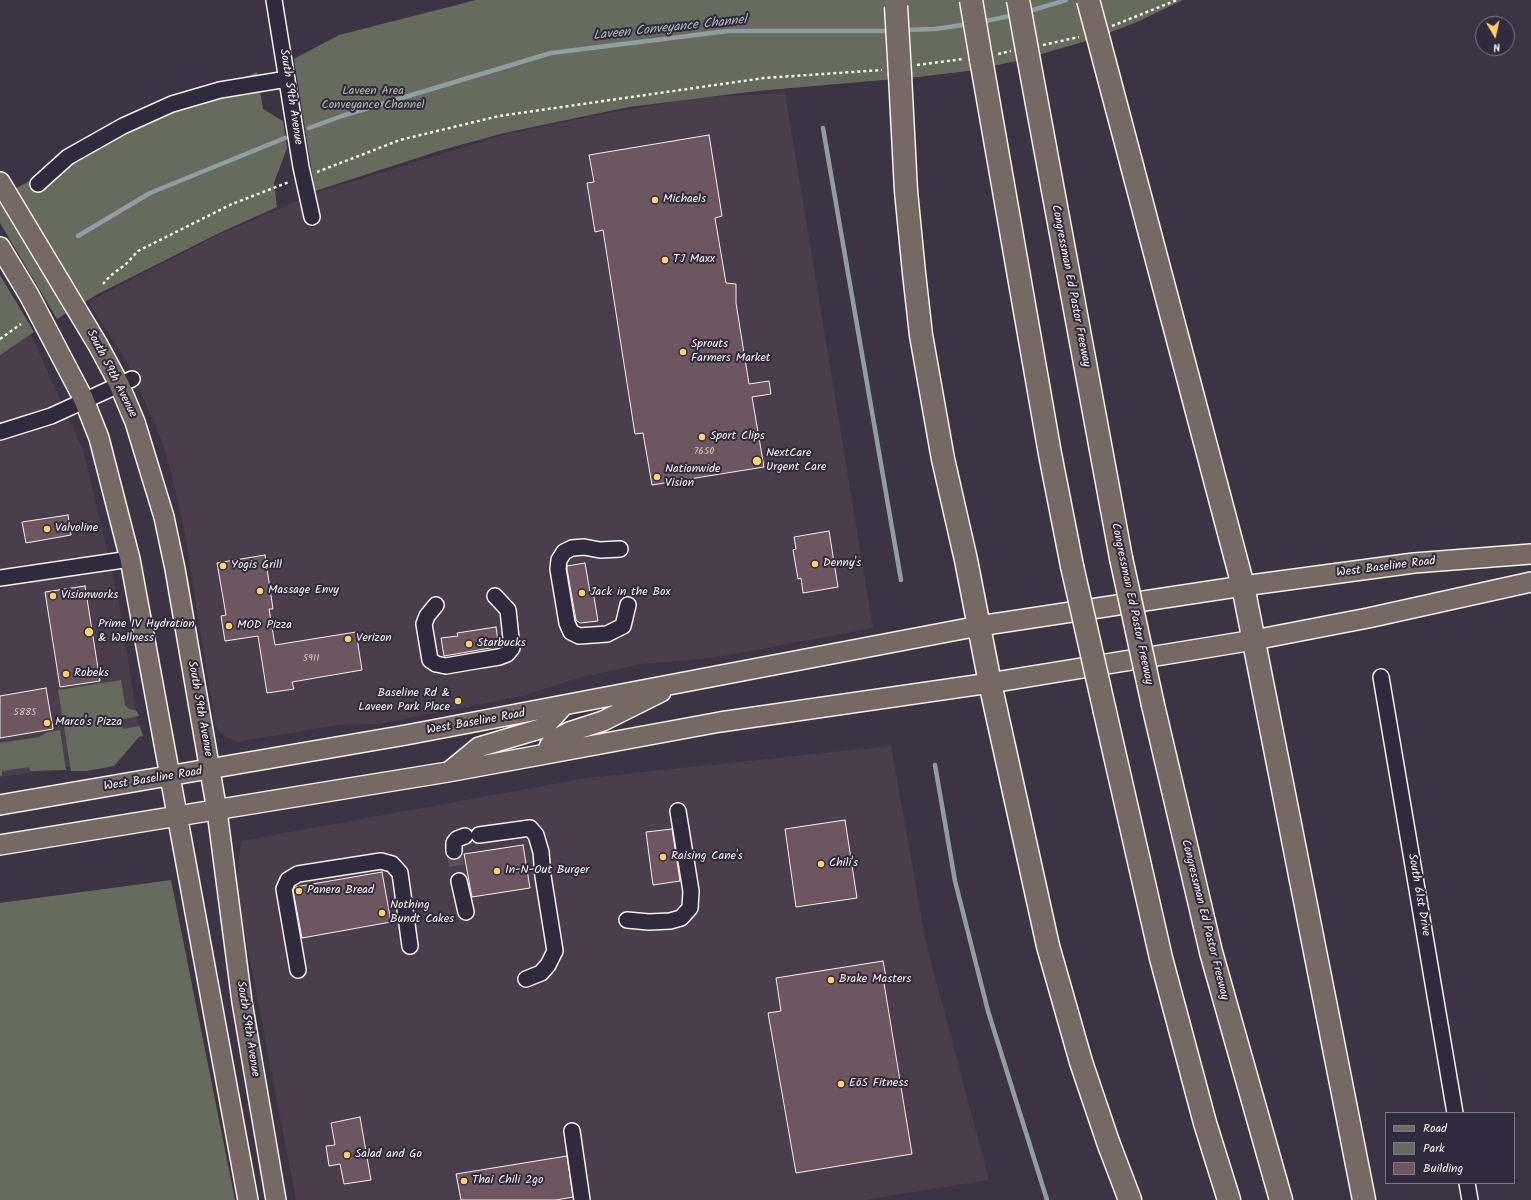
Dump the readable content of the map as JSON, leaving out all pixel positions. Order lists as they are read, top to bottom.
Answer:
{
  "streets": {
    "highway": ["Congressman Ed Pastor Freeway"],
    "main road": ["South 59th Avenue", "West Baseline Road"],
    "street": ["South 61st Drive"]
  },
  "crossings": [
    ["South 59th Avenue", "West Baseline Road"]
  ],
  "water": ["Laveen Conveyance Channel"],
  "parks": ["Laveen Area Conveyance Channel"],
  "places": [
    "Michaels",
    "TJ Maxx",
    "Sprouts Farmers Market",
    "Sport Clips",
    "NextCare Urgent Care",
    "Nationwide Vision",
    "Valvoline",
    "Denny's",
    "Yogis Grill",
    "Massage Envy",
    "Jack in the Box",
    "Visionworks",
    "MOD Pizza",
    "Prime IV Hydration & Wellness",
    "Verizon",
    "Starbucks",
    "Robeks",
    "Baseline Rd & Laveen Park Place",
    "Marco's Pizza",
    "Raising Cane's",
    "Chili's",
    "In-N-Out Burger",
    "Panera Bread",
    "Nothing Bundt Cakes",
    "Brake Masters",
    "EōS Fitness",
    "Salad and Go",
    "Thai Chili 2go"
  ],
  "house_numbers": ["7650", "5911", "5885"],
  "legend": ["Road", "Park", "Building"],
  "north": "bottom"
}
